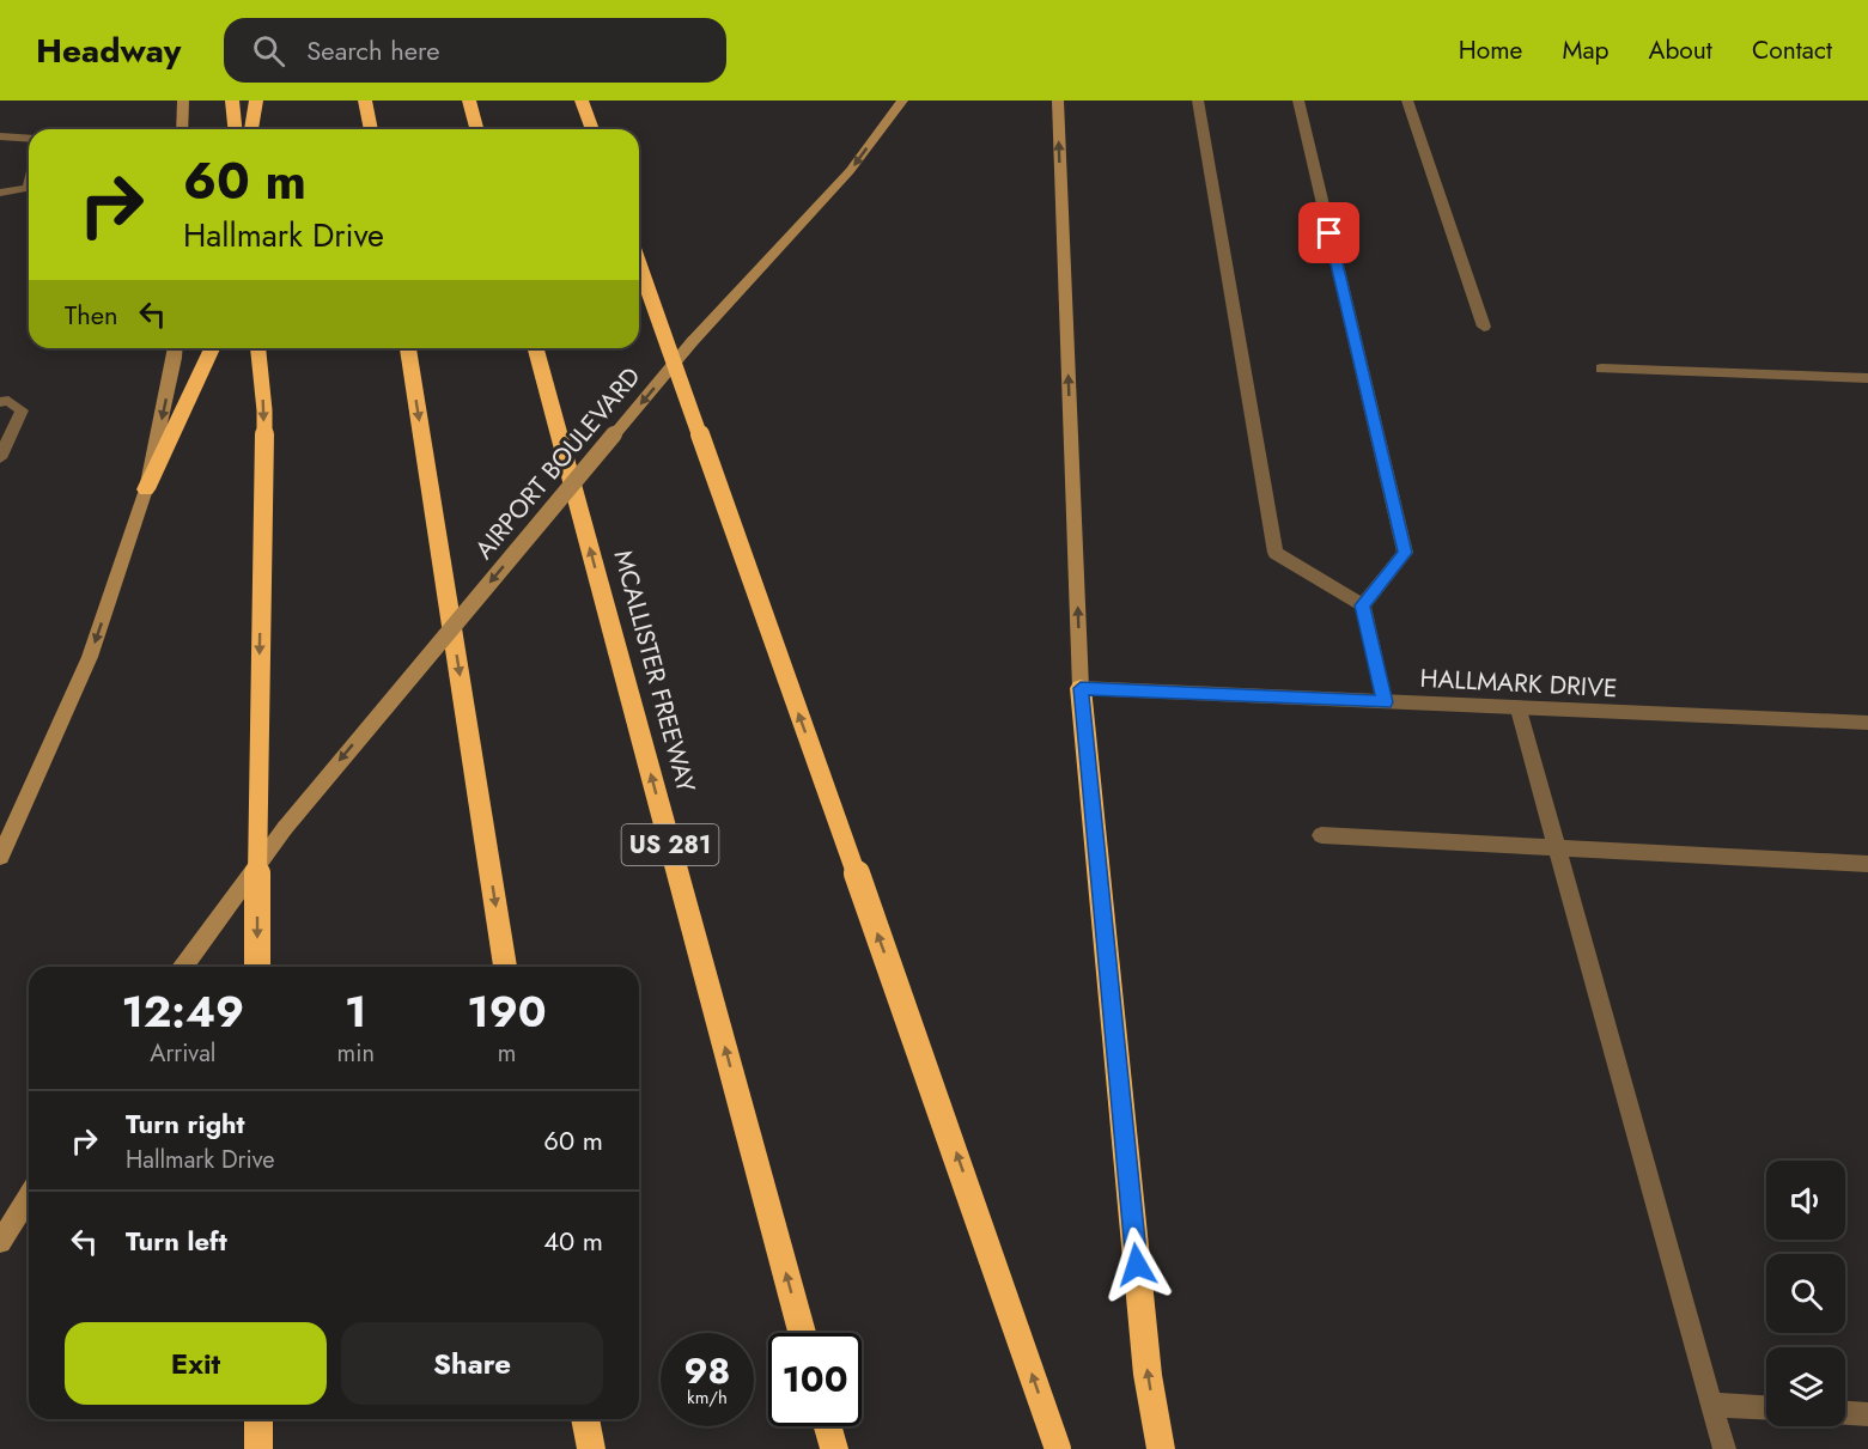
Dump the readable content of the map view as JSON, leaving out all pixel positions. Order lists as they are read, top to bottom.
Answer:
{
  "streets": {
    "highway": ["MCALLISTER FREEWAY", "US 281"],
    "main road": ["AIRPORT BOULEVARD"],
    "street": ["HALLMARK DRIVE"]
  },
  "one_way": ["AIRPORT BOULEVARD"],
  "page": {
    "header": "Headway",
    "search": "Search here",
    "nav": [
      "Home",
      "Map",
      "About",
      "Contact"
    ],
    "turn": ["60 m", "Hallmark Drive"],
    "then": "Then",
    "eta": [
      "12:49",
      "Arrival",
      "1",
      "min",
      "190",
      "m"
    ],
    "list": [
      {
        "name": "Turn right",
        "note": "Hallmark Drive",
        "value": "60 m"
      },
      {
        "name": "Turn left",
        "value": "40 m"
      }
    ],
    "buttons": ["Exit", "Share"],
    "speed": "98 km/h",
    "limit": "100"
  }
}
